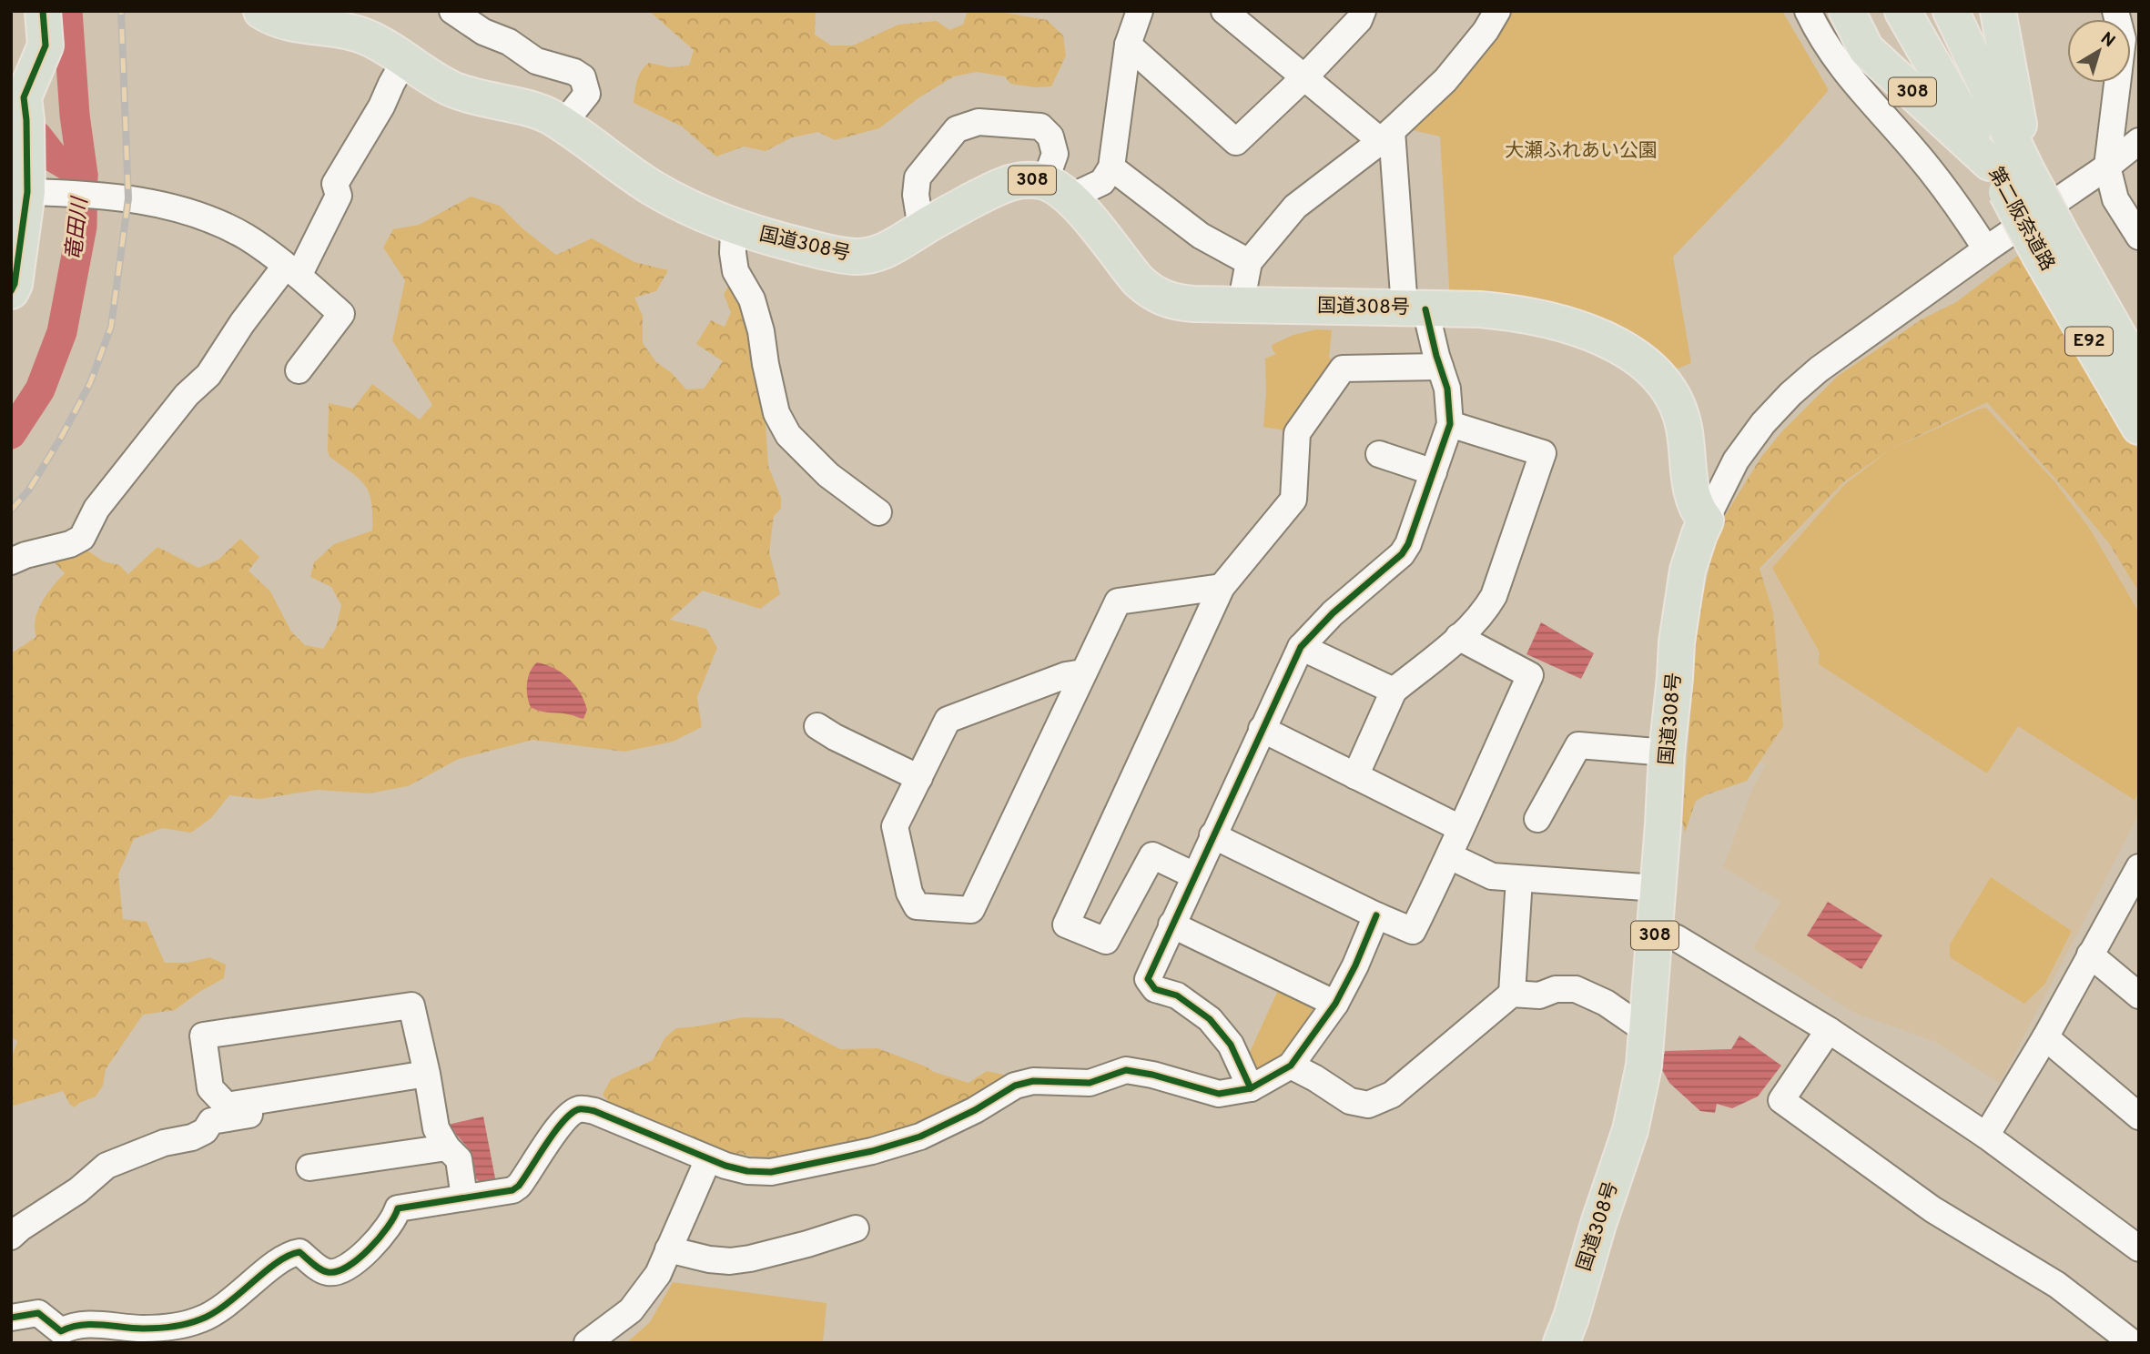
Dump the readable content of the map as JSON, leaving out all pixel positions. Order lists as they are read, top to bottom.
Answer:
{
  "streets": {
    "highway": [
      "308",
      "第二阪奈道路",
      "国道308号",
      "E92"
    ]
  },
  "crossings": [
    ["308", "第二阪奈道路"]
  ],
  "water": ["竜田川"],
  "parks": ["大瀬ふれあい公園"],
  "north": "top right"
}
